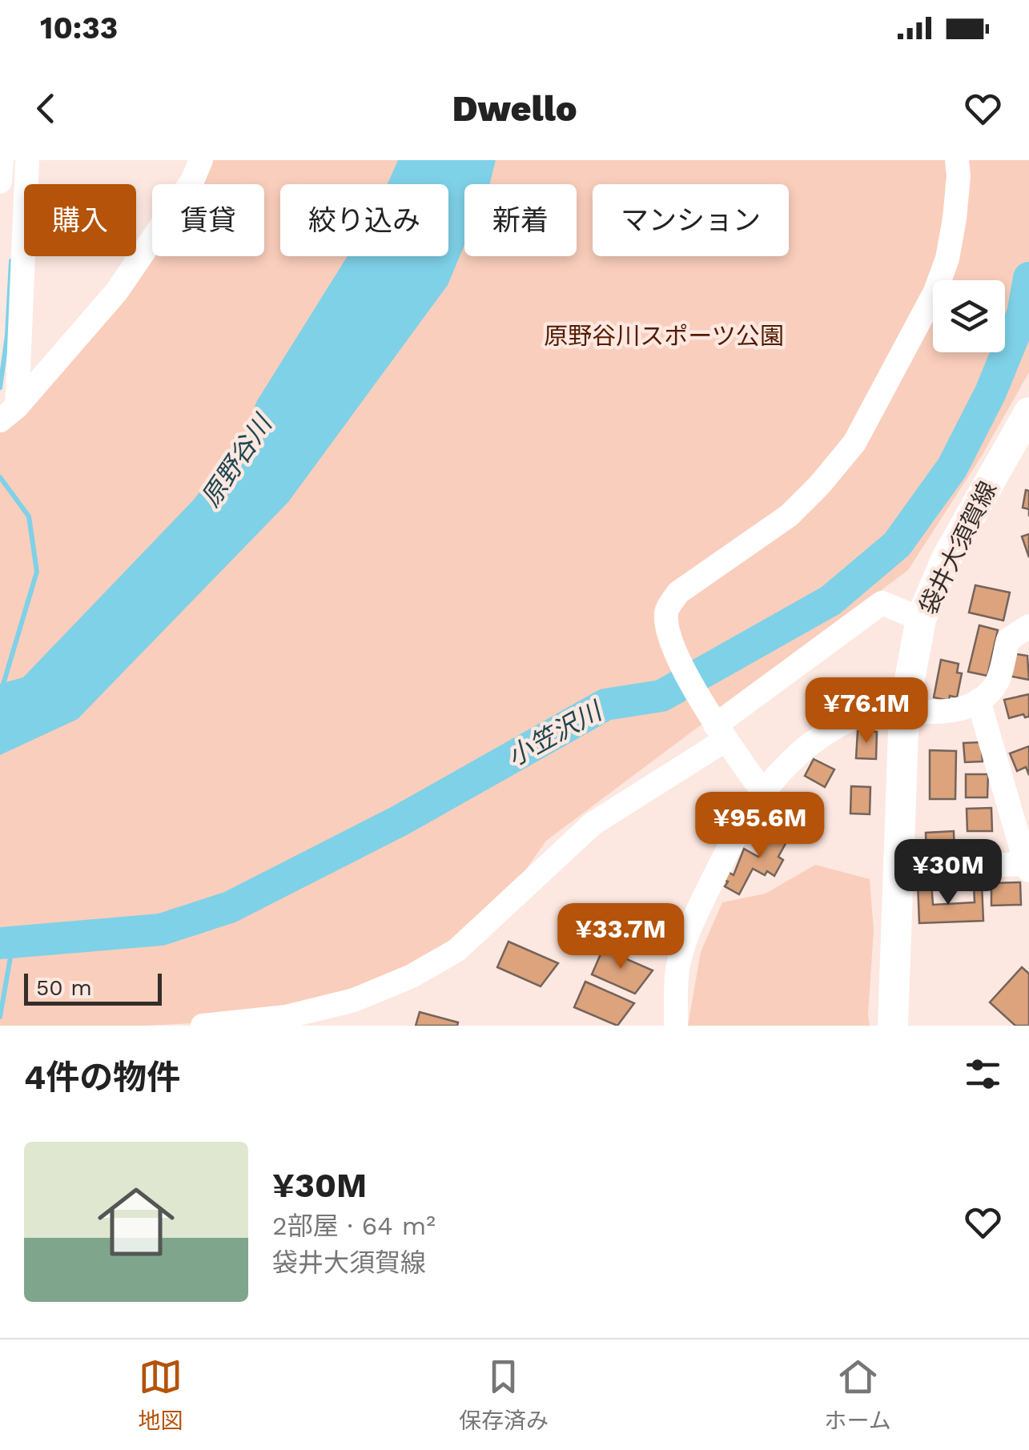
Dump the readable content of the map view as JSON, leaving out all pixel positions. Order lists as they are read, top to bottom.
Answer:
{
  "streets": {
    "main road": ["袋井大須賀線"]
  },
  "water": ["原野谷川", "小笠沢川"],
  "parks": ["原野谷川スポーツ公園"],
  "scale_bar": "50 m",
  "page": {
    "status": "10:33",
    "header": "Dwello",
    "chip": [
      "購入",
      "賃貸",
      "絞り込み",
      "新着",
      "マンション"
    ],
    "price": [
      "¥76.1M",
      "¥95.6M",
      "¥30M",
      "¥33.7M"
    ],
    "scale": "50 m",
    "heading": "4件の物件",
    "list": [
      {
        "name": "¥30M",
        "note": "2部屋 · 64 m² · 袋井大須賀線"
      }
    ],
    "tabs": ["地図", "保存済み", "ホーム"]
  }
}
